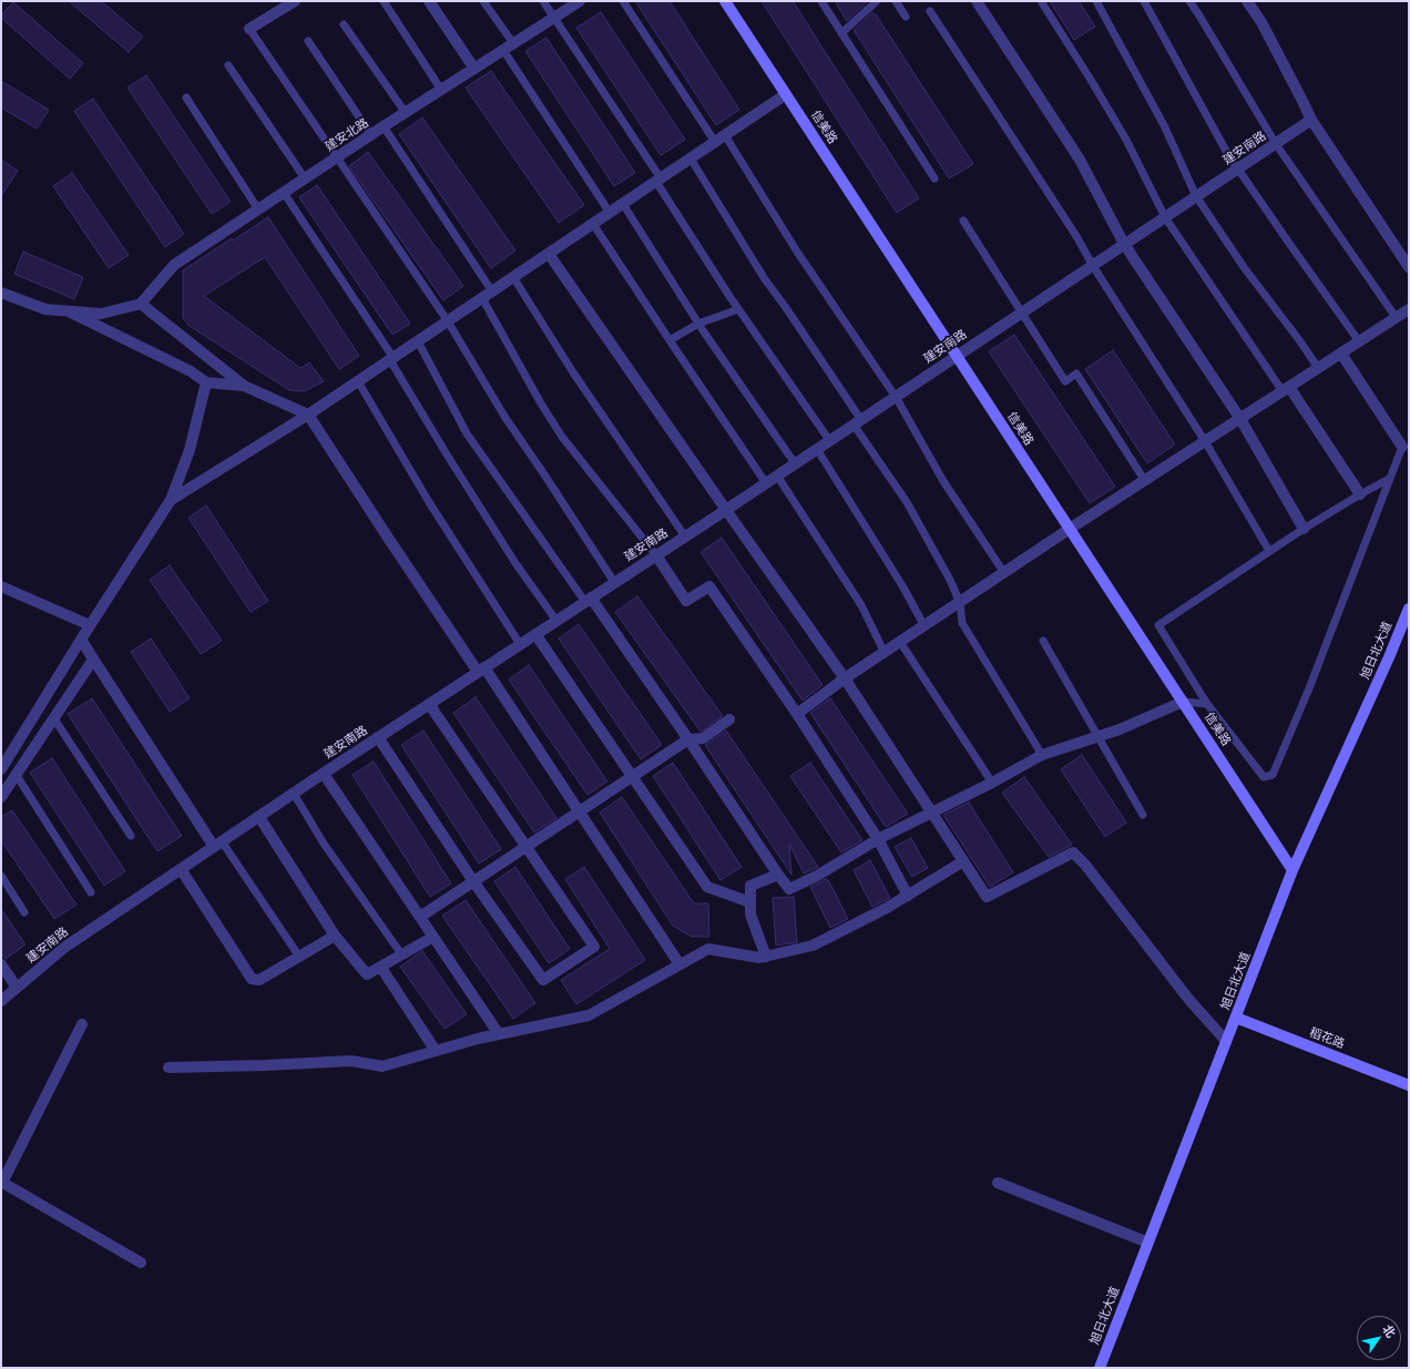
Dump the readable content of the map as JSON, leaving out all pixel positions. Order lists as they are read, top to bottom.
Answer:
{
  "streets": {
    "street": [
      "信美路",
      "建安北路",
      "建安南路",
      "旭日北大道",
      "稻花路"
    ]
  },
  "crossings": [
    ["信美路", "建安南路"],
    ["信美路", "旭日北大道"],
    ["旭日北大道", "稻花路"]
  ],
  "north": "top right"
}
